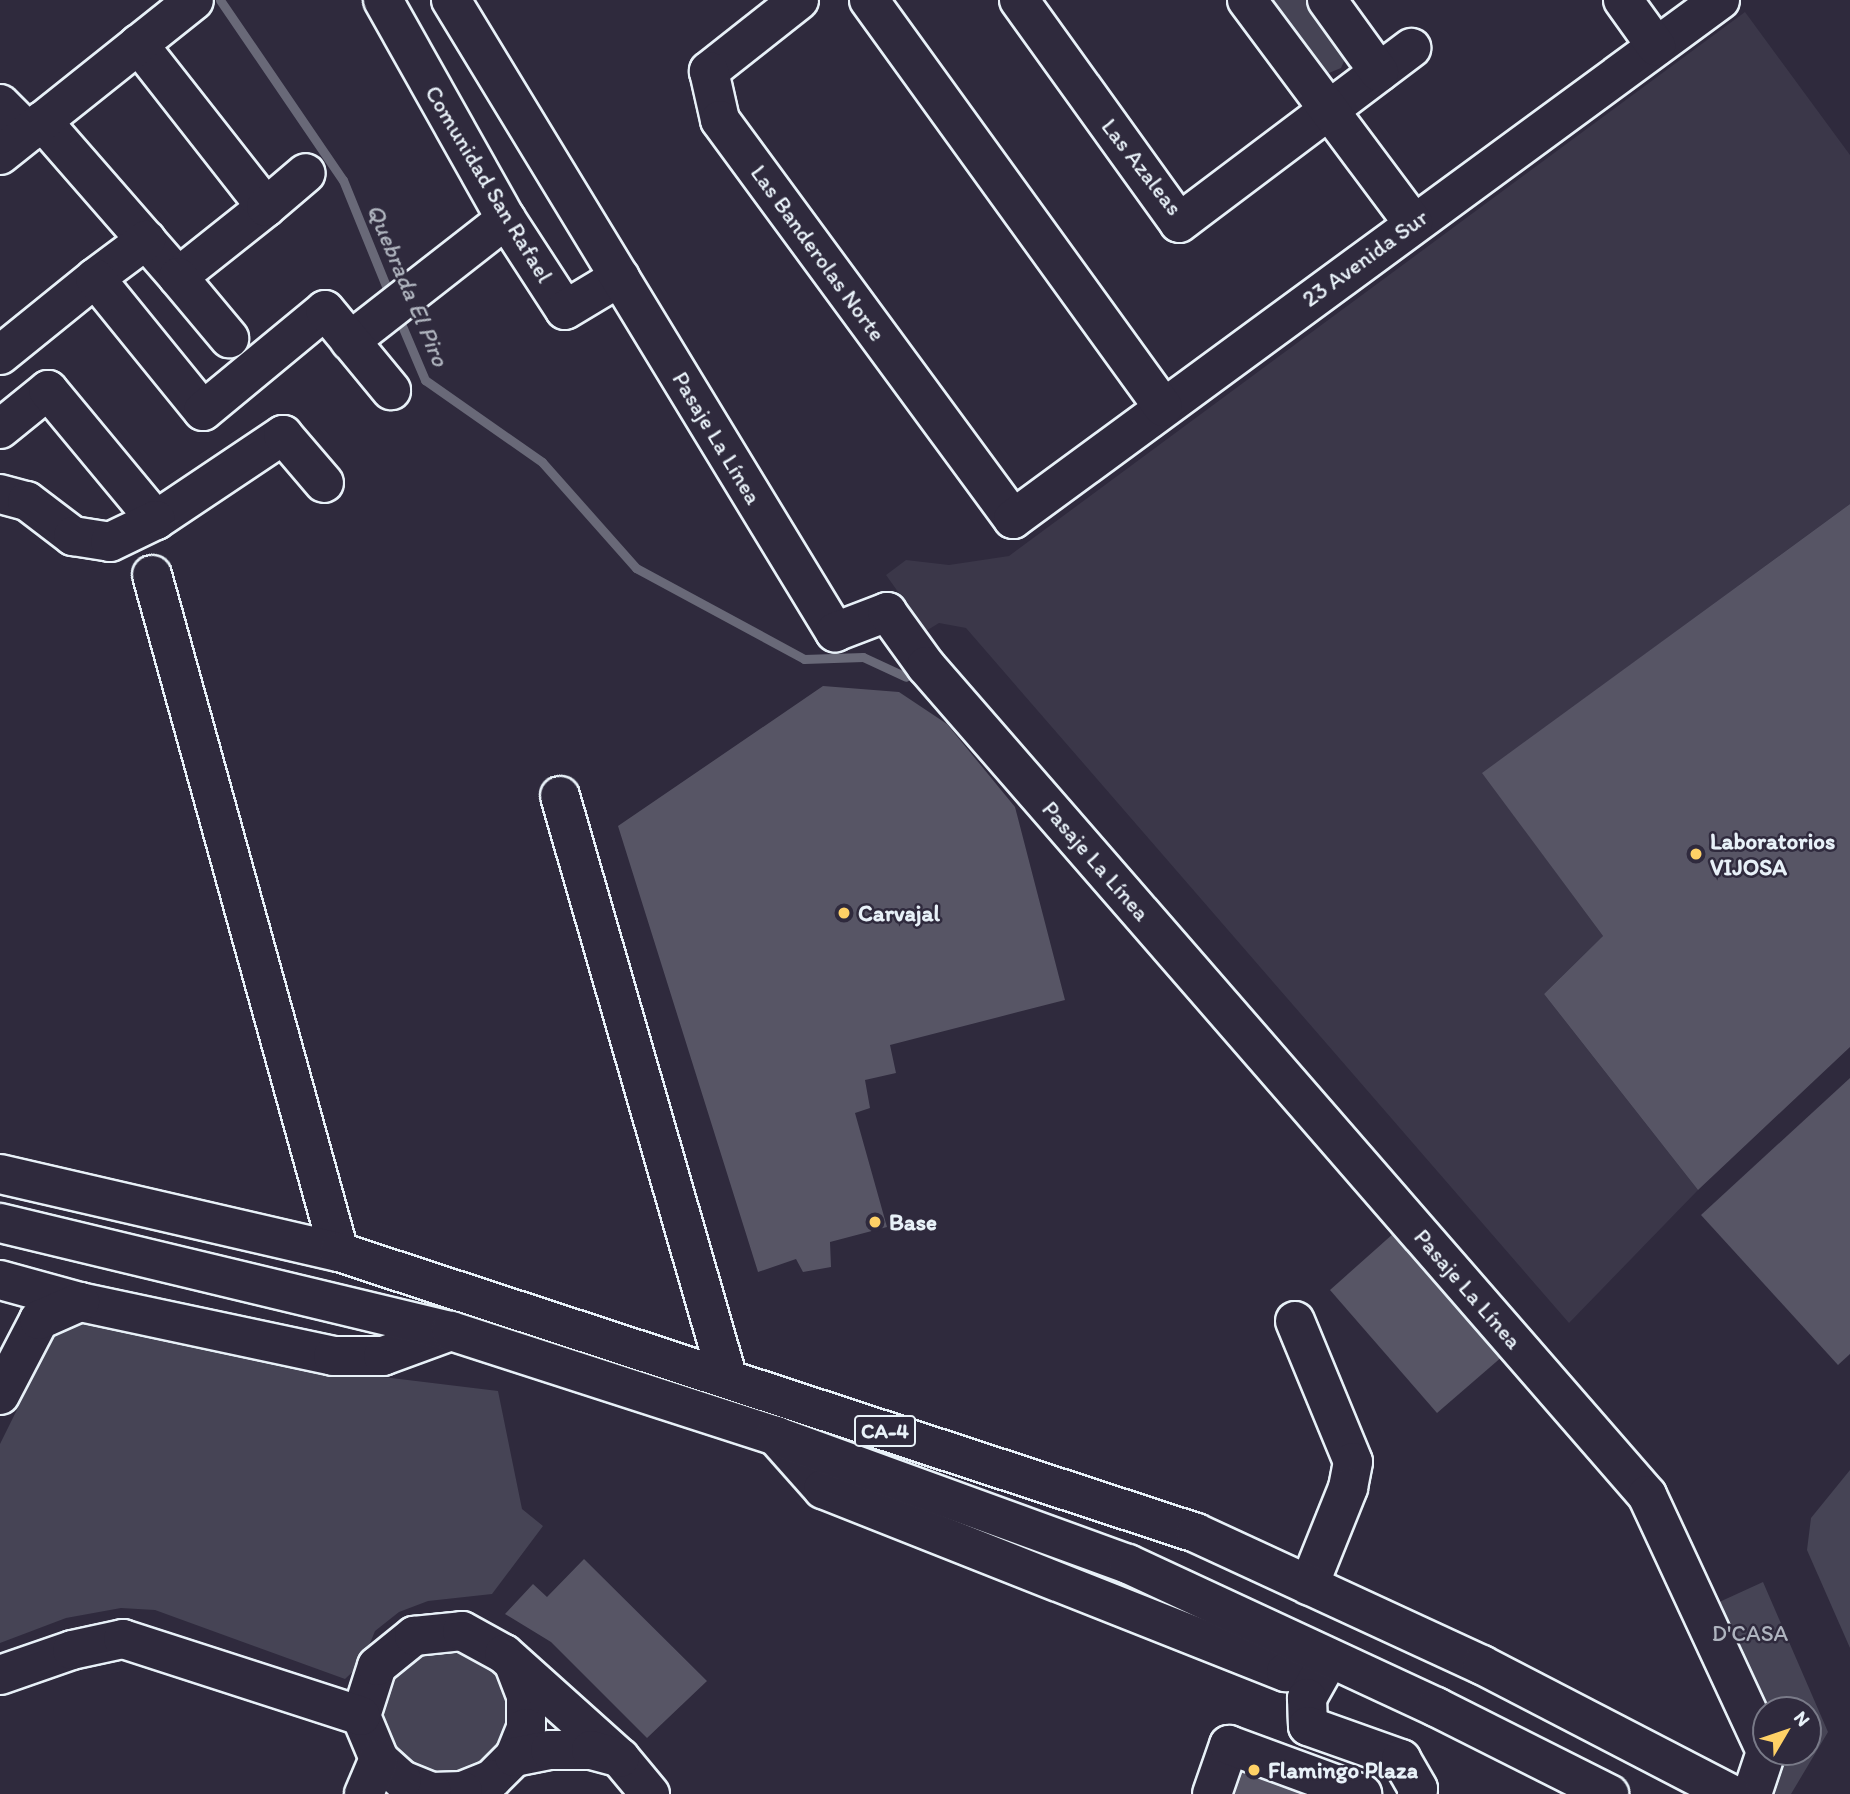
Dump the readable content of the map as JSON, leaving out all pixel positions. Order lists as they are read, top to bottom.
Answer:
{
  "streets": {
    "main road": [
      "Las Azaleas",
      "Comunidad San Rafael",
      "Las Banderolas Norte",
      "23 Avenida Sur",
      "Pasaje La Línea",
      "CA-4"
    ]
  },
  "crossings": [
    ["Comunidad San Rafael", "Pasaje La Línea"],
    ["Las Banderolas Norte", "23 Avenida Sur"]
  ],
  "water": ["Quebrada El Piro"],
  "parks": ["D'CASA"],
  "places": [
    "Laboratorios VIJOSA",
    "Carvajal",
    "Base",
    "Flamingo Plaza"
  ],
  "north": "top right"
}
